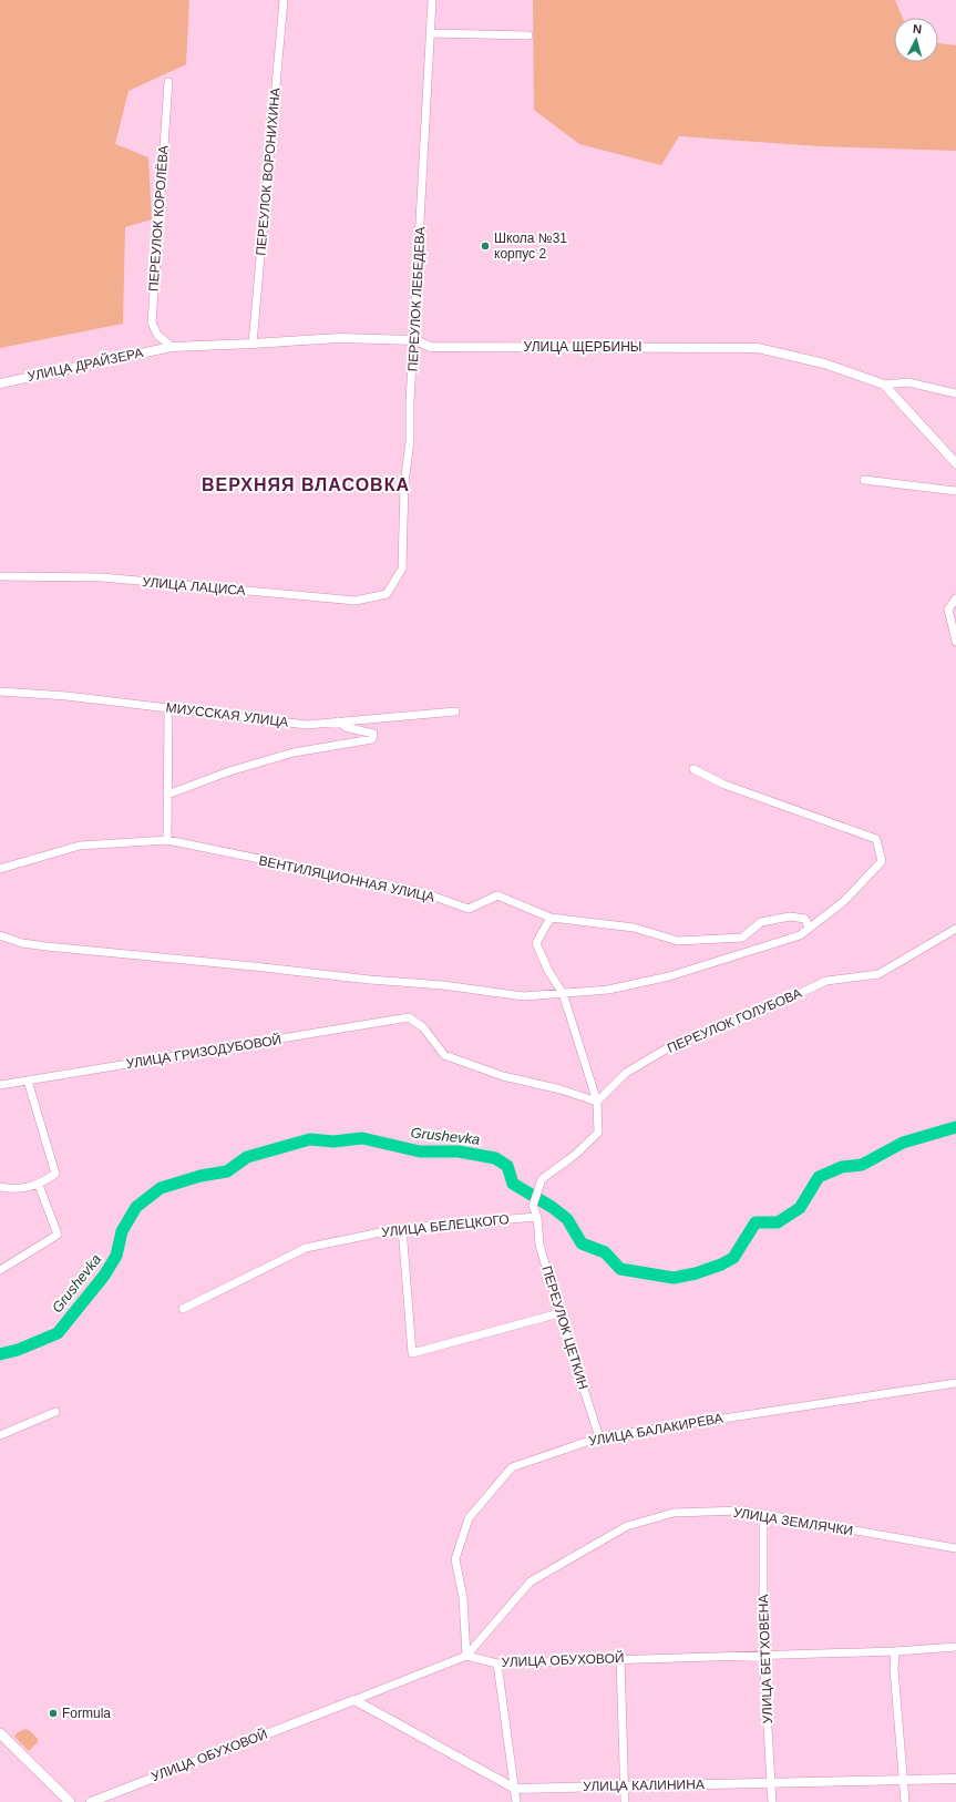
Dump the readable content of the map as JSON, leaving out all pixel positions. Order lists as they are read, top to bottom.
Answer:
{
  "streets": {
    "street": [
      "ПЕРЕУЛОК ВОРОНИХИНА",
      "ПЕРЕУЛОК КОРОЛЁВА",
      "ПЕРЕУЛОК ЛЕБЕДЕВА",
      "УЛИЦА ЩЕРБИНЫ",
      "УЛИЦА ДРАЙЗЕРА",
      "УЛИЦА ЛАЦИСА",
      "МИУССКАЯ УЛИЦА",
      "ВЕНТИЛЯЦИОННАЯ УЛИЦА",
      "ПЕРЕУЛОК ГОЛУБОВА",
      "УЛИЦА ГРИЗОДУБОВОЙ",
      "УЛИЦА БЕЛЕЦКОГО",
      "ПЕРЕУЛОК ЦЕТКИН",
      "УЛИЦА БАЛАКИРЕВА",
      "УЛИЦА ЗЕМЛЯЧКИ",
      "УЛИЦА БЕТХОВЕНА",
      "УЛИЦА ОБУХОВОЙ",
      "УЛИЦА КАЛИНИНА"
    ]
  },
  "crossings": [
    ["ПЕРЕУЛОК ВОРОНИХИНА", "УЛИЦА ЩЕРБИНЫ"],
    ["ПЕРЕУЛОК КОРОЛЁВА", "УЛИЦА ЩЕРБИНЫ"],
    ["ПЕРЕУЛОК КОРОЛЁВА", "УЛИЦА ДРАЙЗЕРА"],
    ["ПЕРЕУЛОК ЛЕБЕДЕВА", "УЛИЦА ЩЕРБИНЫ"],
    ["ПЕРЕУЛОК ЛЕБЕДЕВА", "УЛИЦА ЛАЦИСА"],
    ["УЛИЦА ЩЕРБИНЫ", "УЛИЦА ДРАЙЗЕРА"],
    ["ПЕРЕУЛОК ГОЛУБОВА", "УЛИЦА ГРИЗОДУБОВОЙ"],
    ["ПЕРЕУЛОК ГОЛУБОВА", "ПЕРЕУЛОК ЦЕТКИН"],
    ["УЛИЦА ГРИЗОДУБОВОЙ", "ПЕРЕУЛОК ЦЕТКИН"],
    ["УЛИЦА БЕЛЕЦКОГО", "ПЕРЕУЛОК ЦЕТКИН"],
    ["ПЕРЕУЛОК ЦЕТКИН", "УЛИЦА БАЛАКИРЕВА"],
    ["УЛИЦА БАЛАКИРЕВА", "УЛИЦА ЗЕМЛЯЧКИ"],
    ["УЛИЦА БАЛАКИРЕВА", "УЛИЦА ОБУХОВОЙ"],
    ["УЛИЦА ЗЕМЛЯЧКИ", "УЛИЦА БЕТХОВЕНА"],
    ["УЛИЦА ЗЕМЛЯЧКИ", "УЛИЦА ОБУХОВОЙ"],
    ["УЛИЦА БЕТХОВЕНА", "УЛИЦА ОБУХОВОЙ"],
    ["УЛИЦА БЕТХОВЕНА", "УЛИЦА КАЛИНИНА"]
  ],
  "districts": ["ВЕРХНЯЯ ВЛАСОВКА"],
  "water": ["Grushevka"],
  "places": ["Школа №31 корпус 2", "Formula"],
  "north": "top"
}
